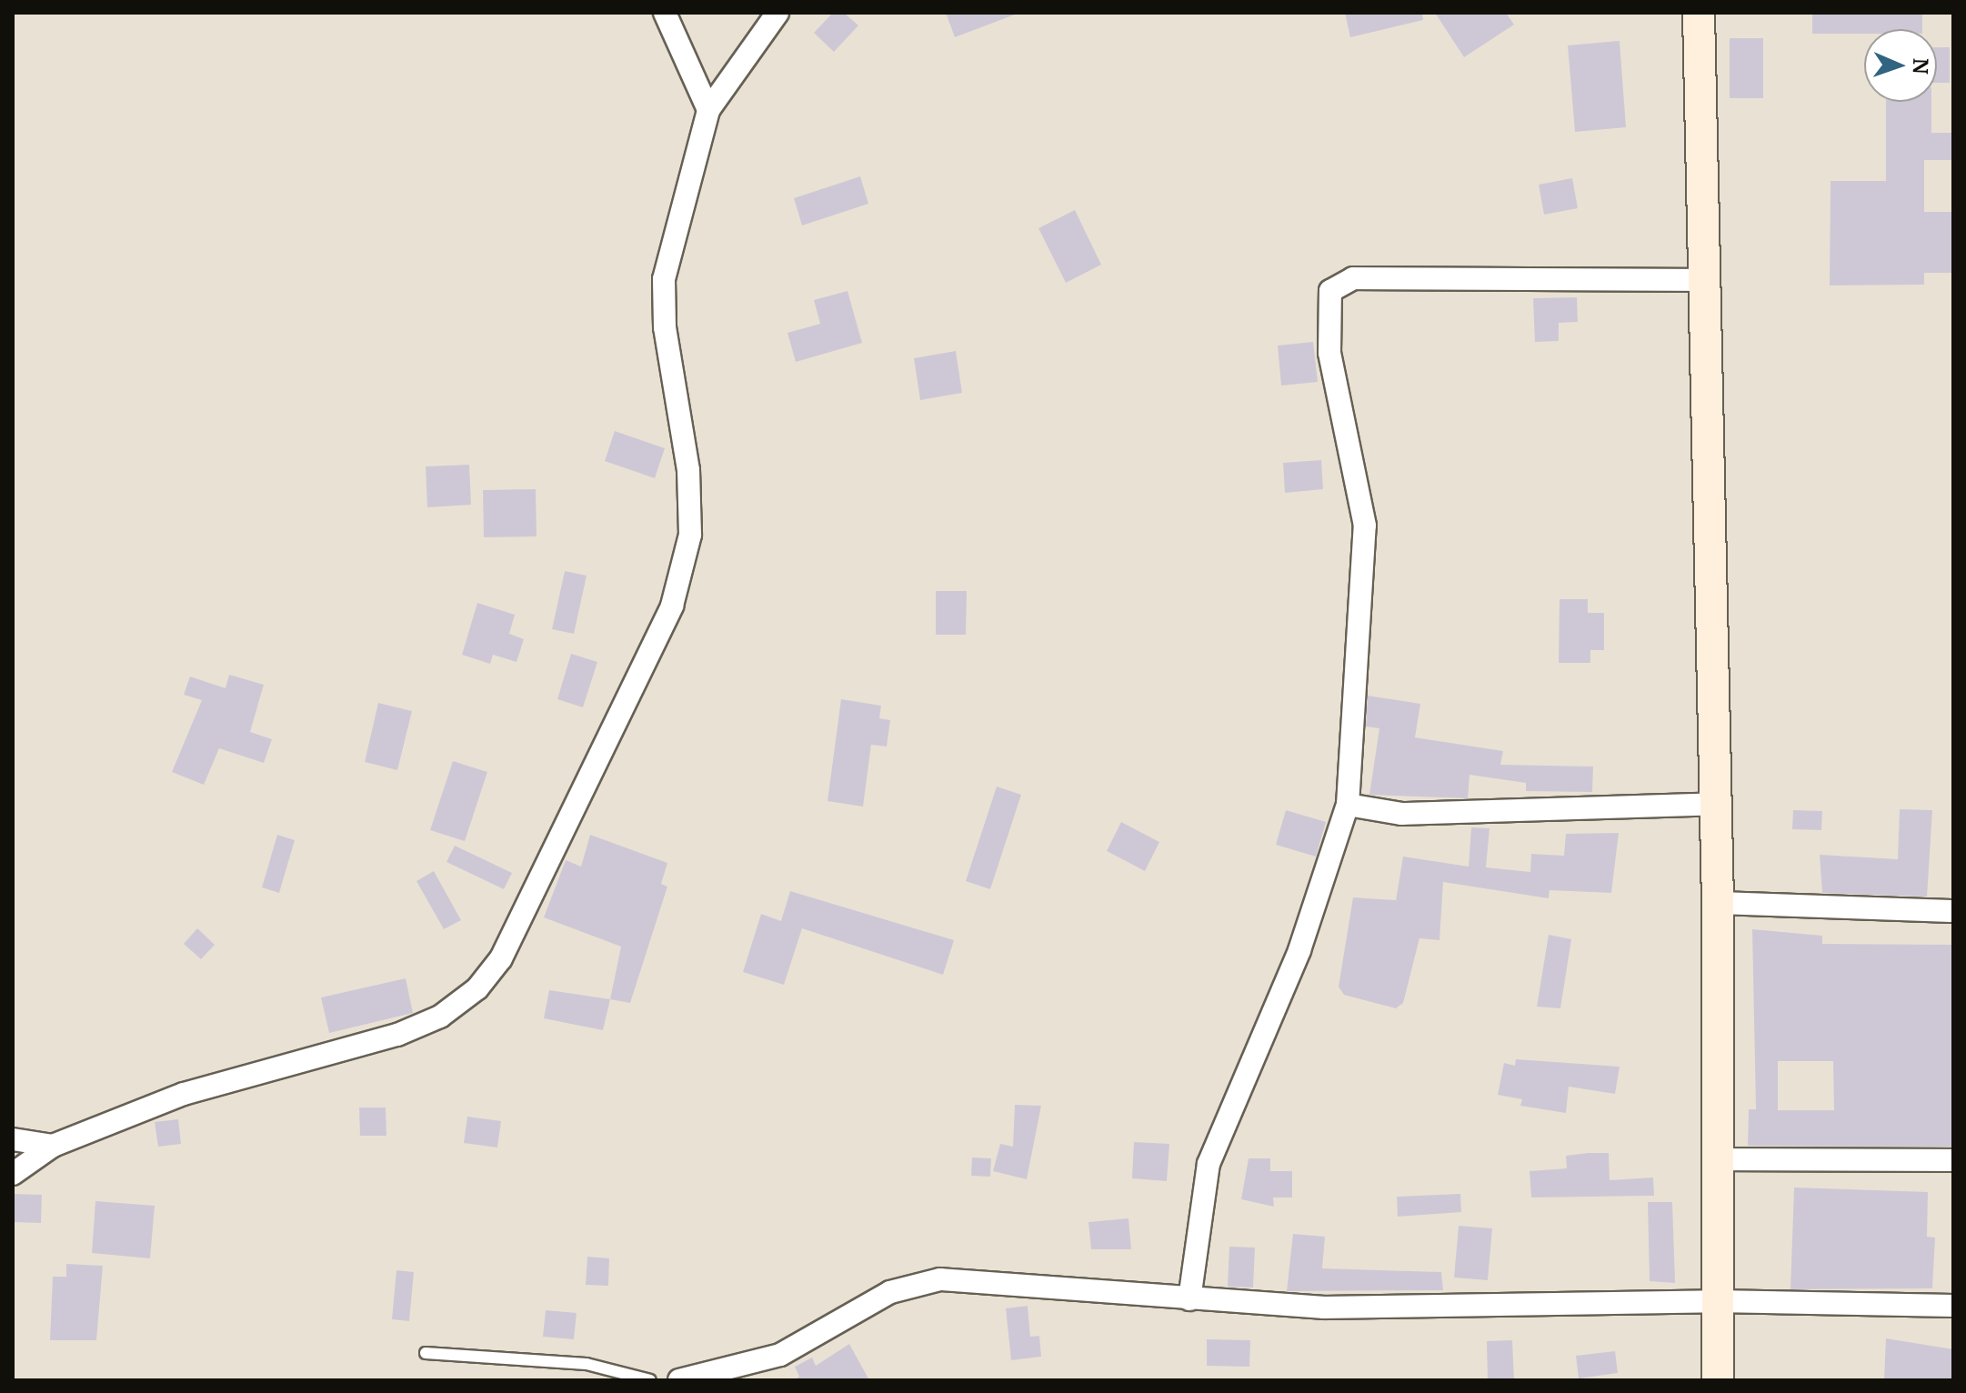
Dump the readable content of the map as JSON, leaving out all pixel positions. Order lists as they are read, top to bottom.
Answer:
{
  "north": "right"
}
